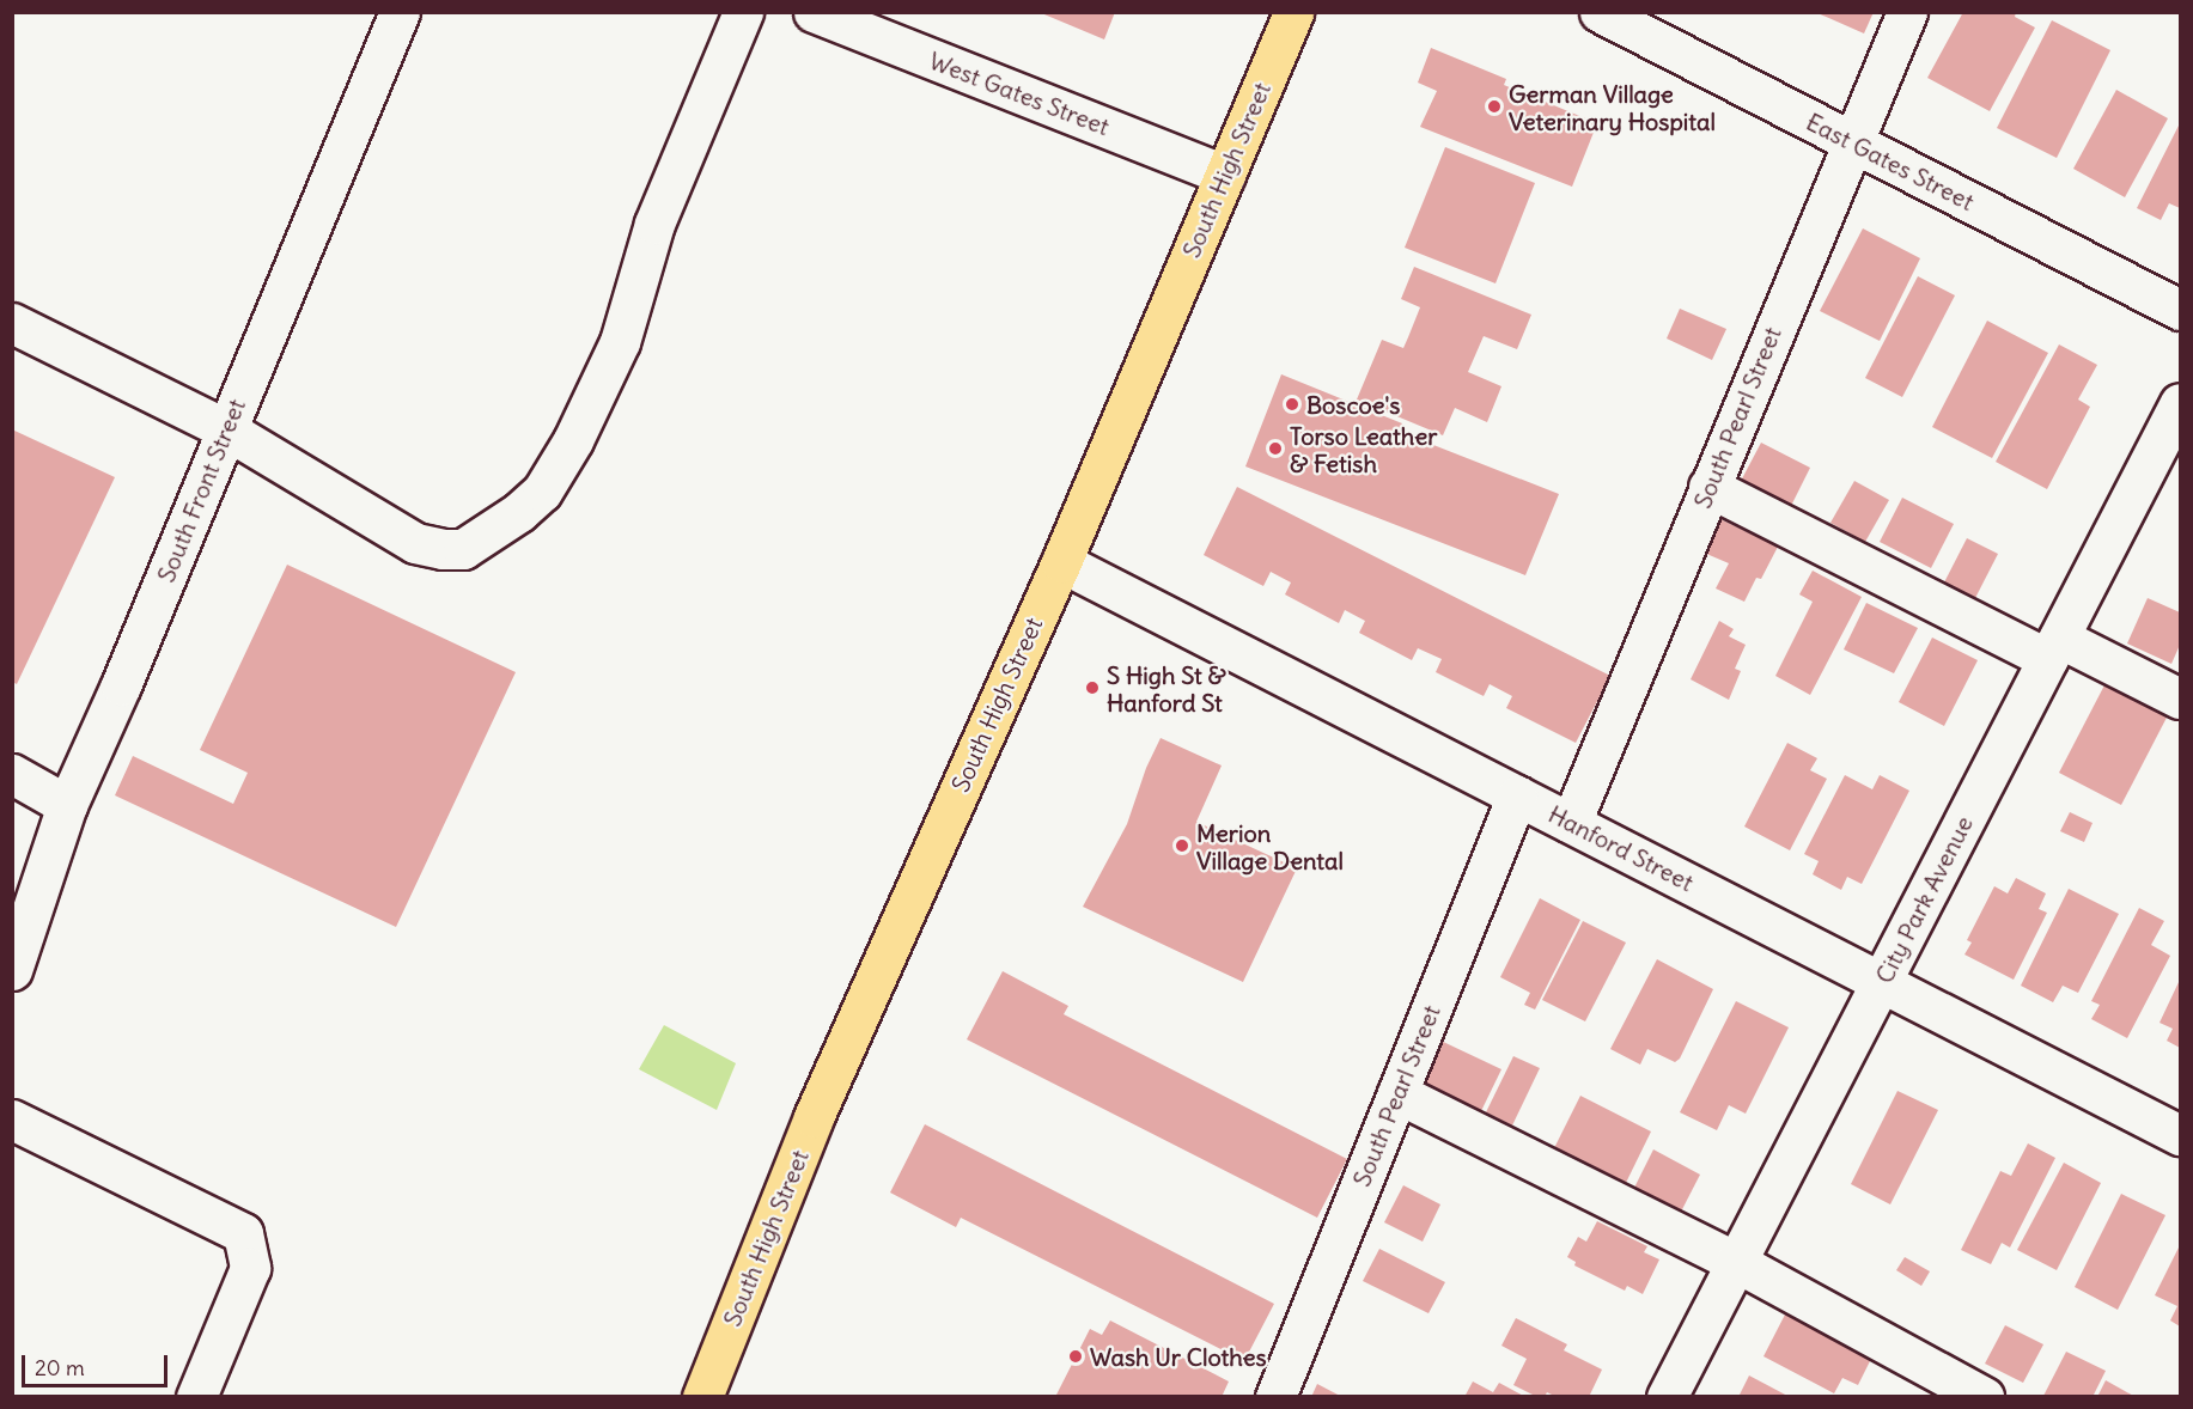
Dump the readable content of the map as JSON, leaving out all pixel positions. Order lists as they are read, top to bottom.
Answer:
{
  "streets": {
    "main road": ["South High Street"],
    "street": [
      "West Gates Street",
      "East Gates Street",
      "South Pearl Street",
      "South Front Street",
      "Hanford Street",
      "City Park Avenue"
    ]
  },
  "crossings": [
    ["West Gates Street", "South High Street"],
    ["East Gates Street", "South Pearl Street"],
    ["South High Street", "Hanford Street"],
    ["South Pearl Street", "Hanford Street"],
    ["Hanford Street", "City Park Avenue"]
  ],
  "places": [
    "German Village Veterinary Hospital",
    "Boscoe's",
    "Torso Leather & Fetish",
    "S High St & Hanford St",
    "Merion Village Dental",
    "Wash Ur Clothes"
  ],
  "scale_bar": "20 m"
}
